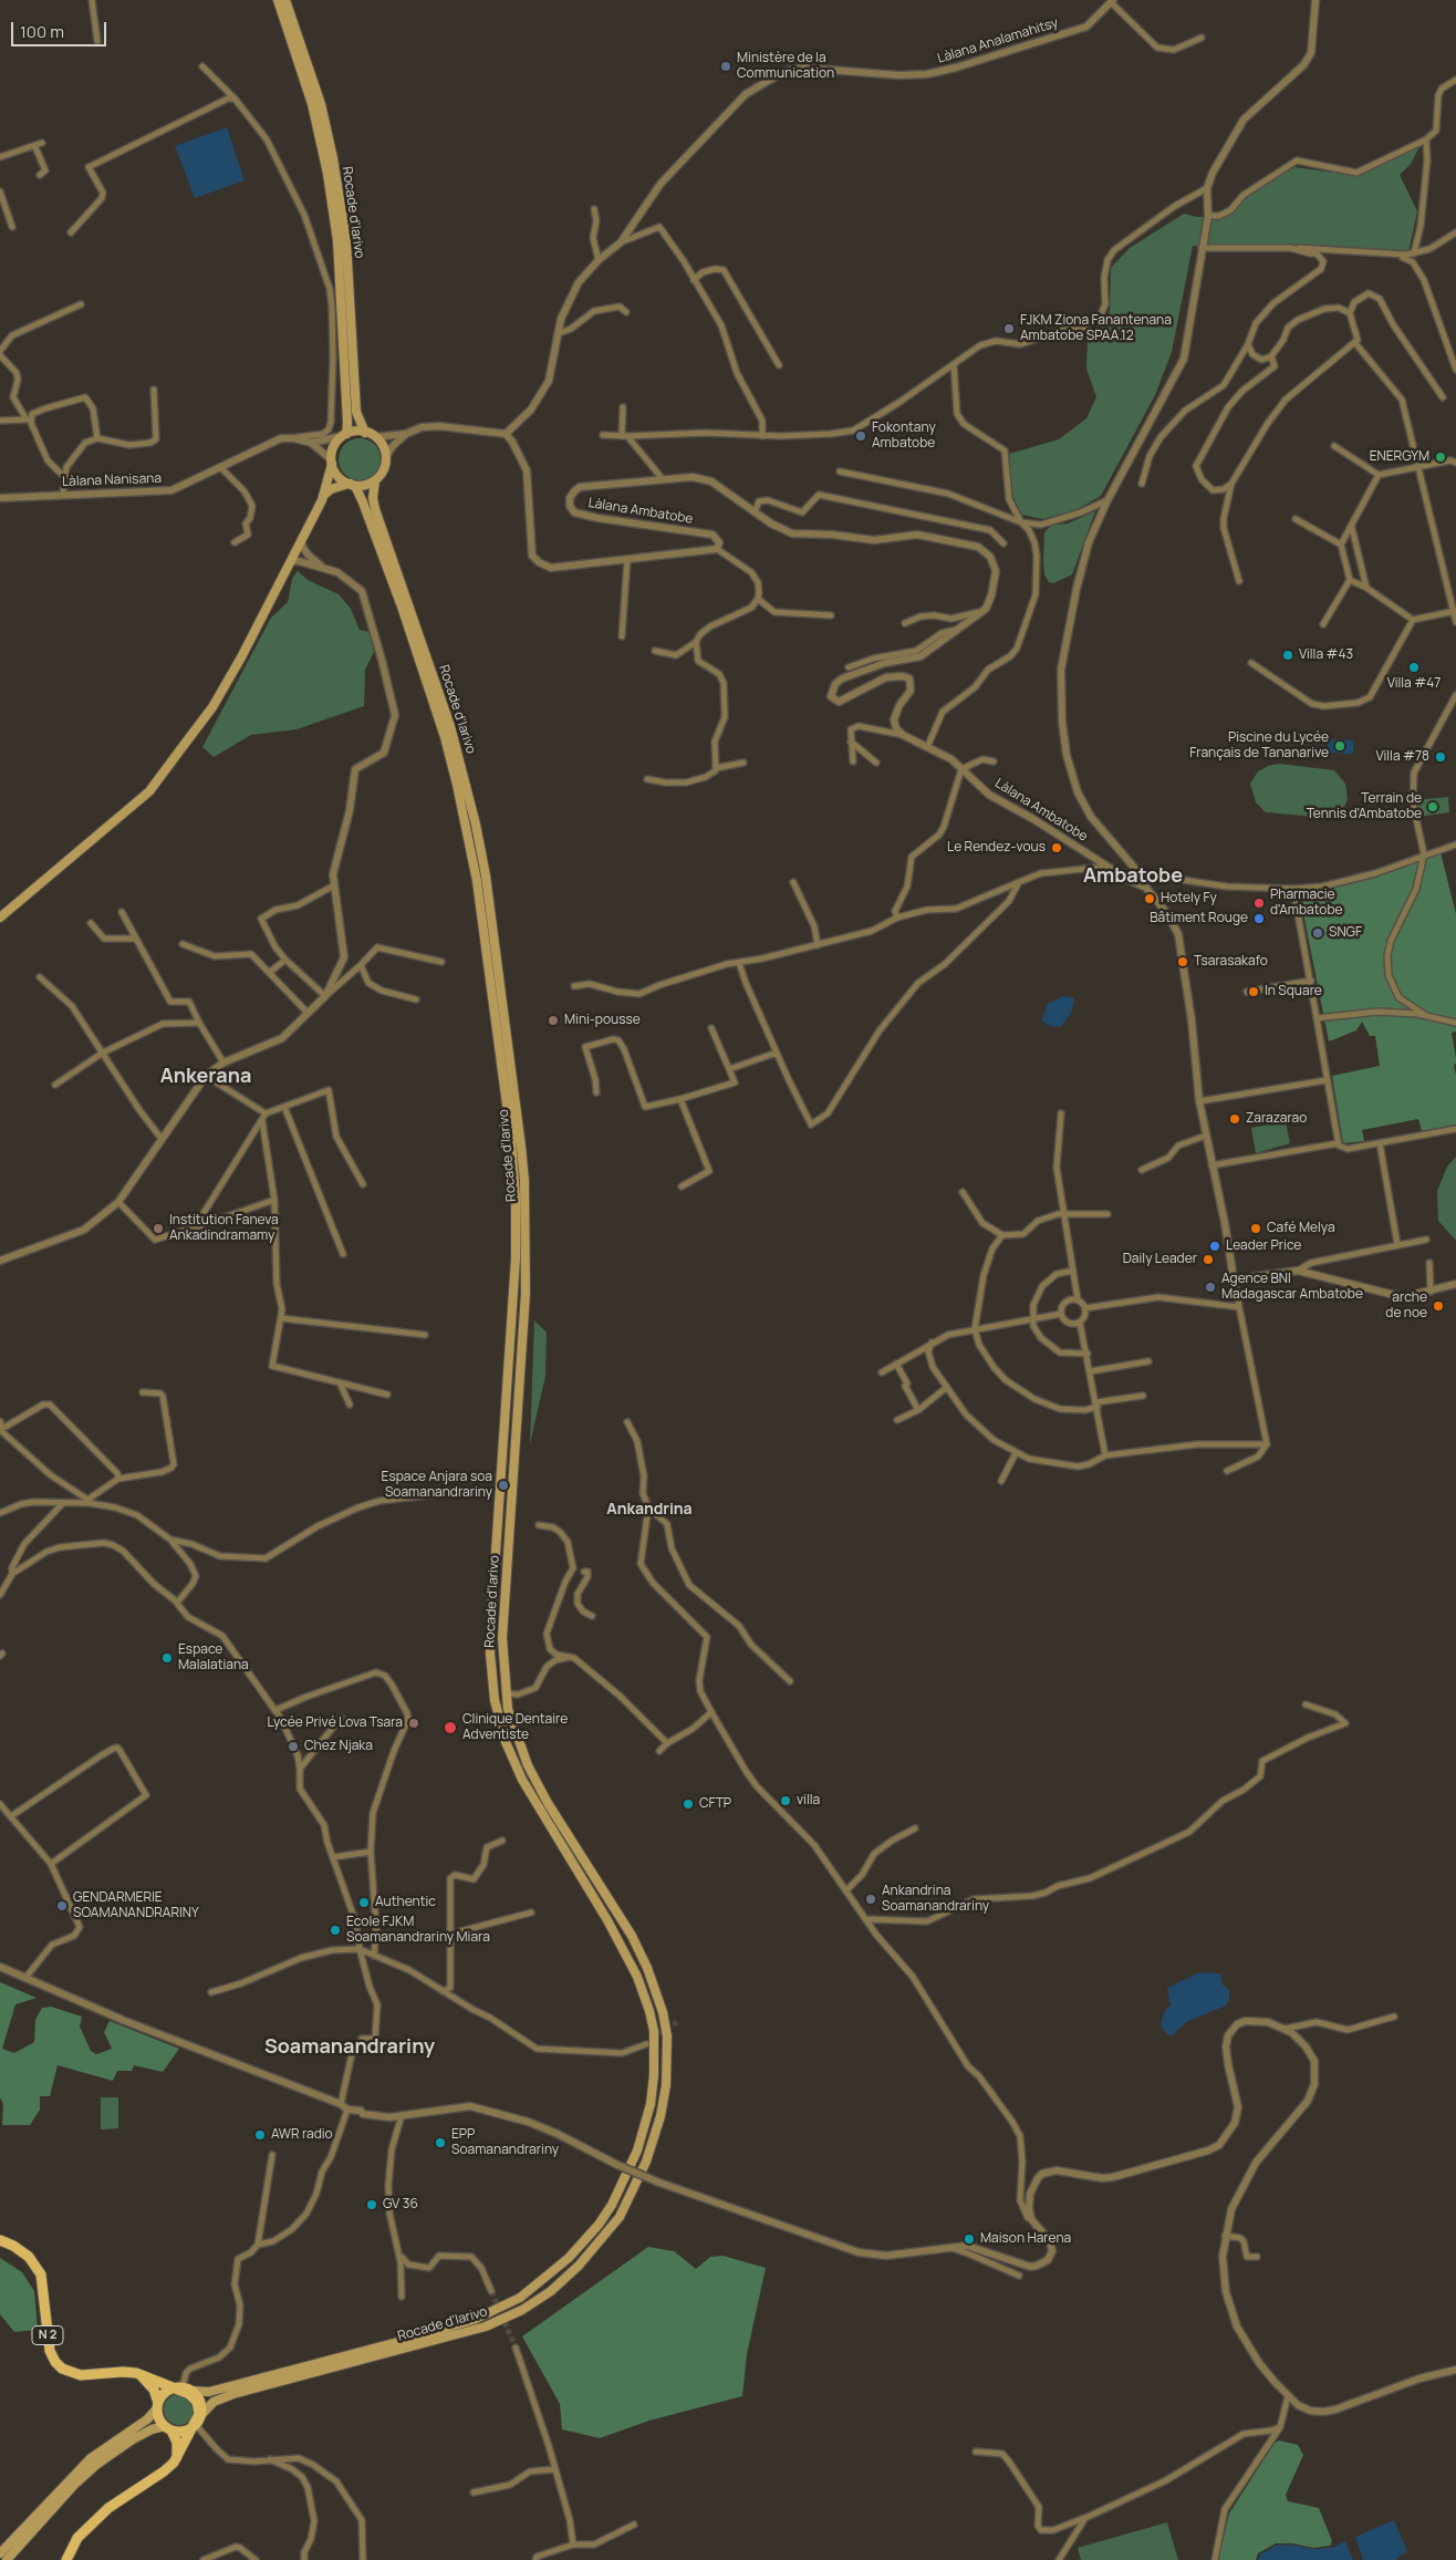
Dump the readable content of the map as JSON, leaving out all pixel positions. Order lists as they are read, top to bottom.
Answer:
{
  "streets": {
    "main road": ["Rocade d'Iarivo", "N 2"],
    "street": ["Làlana Analamahitsy", "Làlana Nanisana", "Làlana Ambatobe"]
  },
  "crossings": [
    ["Rocade d'Iarivo", "Làlana Nanisana"],
    ["Rocade d'Iarivo", "N 2"]
  ],
  "districts": [
    "Ambatobe",
    "Ankerana",
    "Ankandrina",
    "Soamanandrariny"
  ],
  "places": [
    "Ministère de la Communication",
    "FJKM Ziona Fanantenana Ambatobe SPAA.12",
    "Fokontany Ambatobe",
    "ENERGYM",
    "Villa #43",
    "Villa #47",
    "Piscine du Lycée Français de Tananarive",
    "Villa #78",
    "Terrain de Tennis d'Ambatobe",
    "Le Rendez-vous",
    "Hotely Fy",
    "Pharmacie d'Ambatobe",
    "Bâtiment Rouge",
    "SNGF",
    "Tsarasakafo",
    "In Square",
    "Mini-pousse",
    "Zarazarao",
    "Institution Faneva Ankadindramamy",
    "Café Melya",
    "Leader Price",
    "Daily Leader",
    "Agence BNI Madagascar Ambatobe",
    "arche de noe",
    "Espace Anjara soa Soamanandrariny",
    "Espace Malalatiana",
    "Lycée Privé Lova Tsara",
    "Clinique Dentaire Adventiste",
    "Chez Njaka",
    "villa",
    "CFTP",
    "Ankandrina Soamanandrariny",
    "Authentic",
    "GENDARMERIE SOAMANANDRARINY",
    "Ecole FJKM Soamanandrariny Miara",
    "AWR radio",
    "EPP Soamanandrariny",
    "GV 36",
    "Maison Harena"
  ],
  "scale_bar": "100 m"
}
